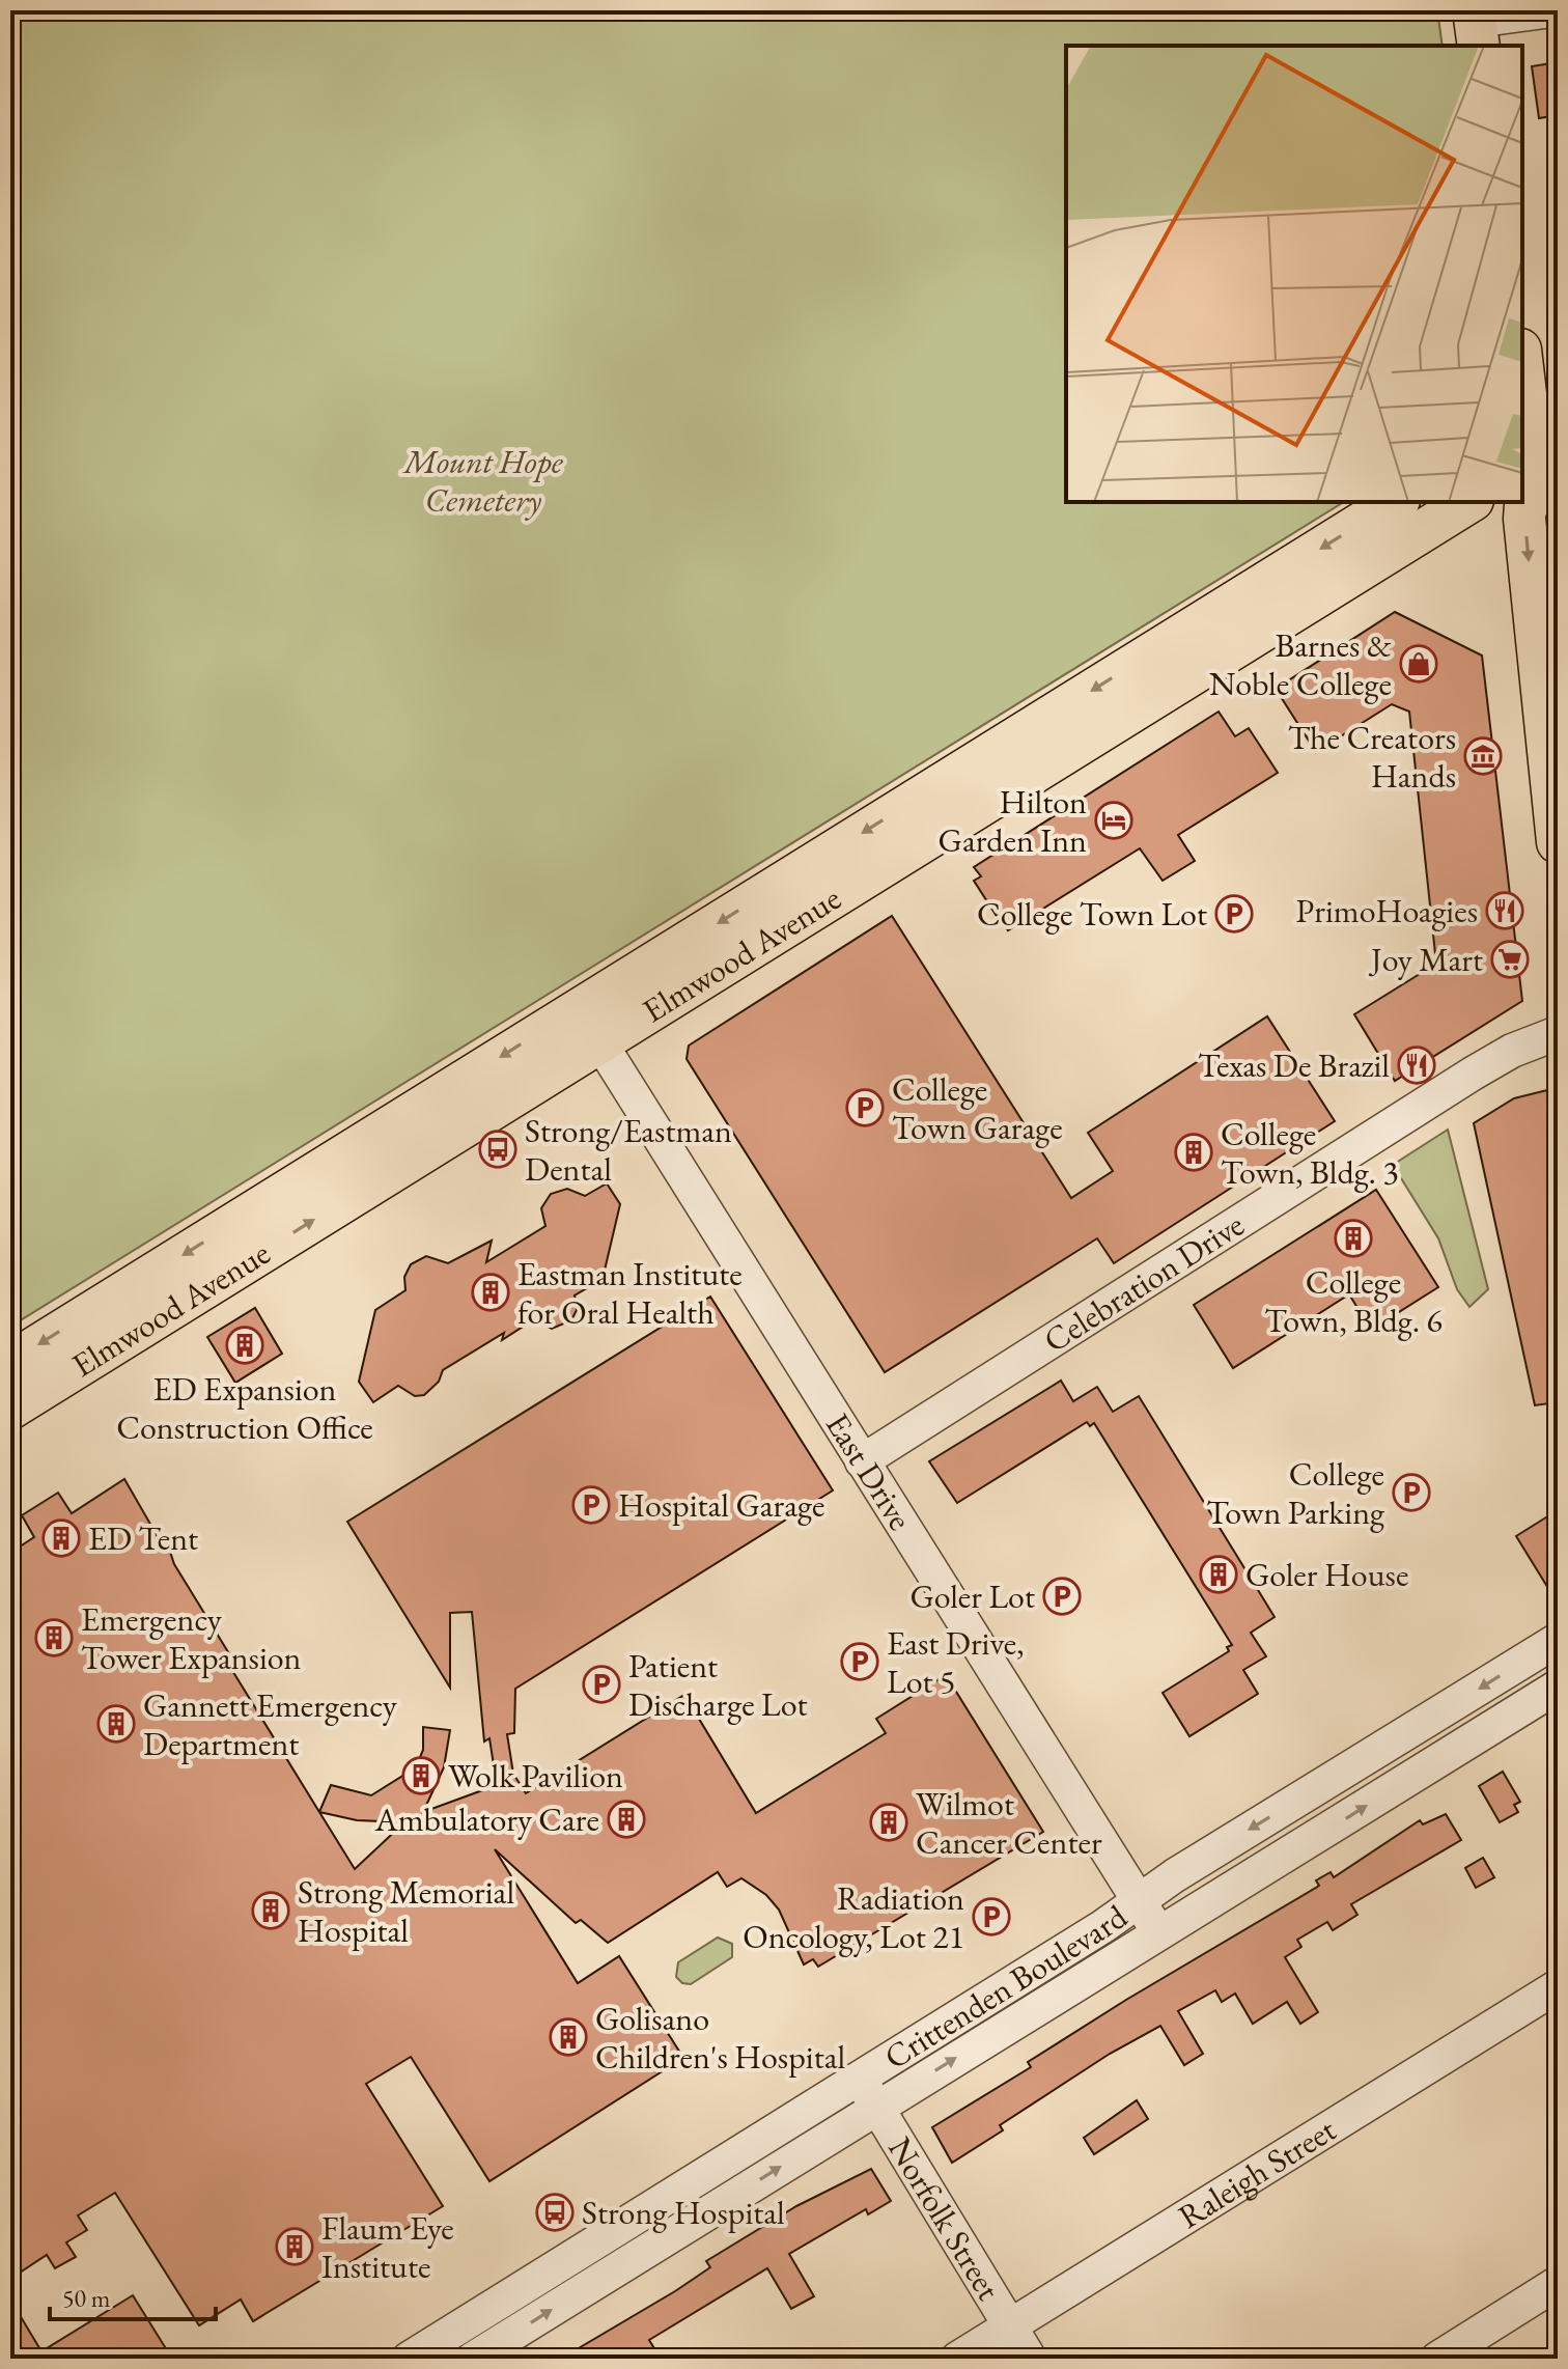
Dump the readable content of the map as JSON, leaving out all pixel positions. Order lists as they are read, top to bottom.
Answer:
{
  "streets": {
    "main road": ["Elmwood Avenue"],
    "street": [
      "Celebration Drive",
      "East Drive",
      "Crittenden Boulevard",
      "Raleigh Street",
      "Norfolk Street"
    ]
  },
  "crossings": [
    ["Elmwood Avenue", "East Drive"],
    ["Celebration Drive", "East Drive"],
    ["East Drive", "Crittenden Boulevard"],
    ["Crittenden Boulevard", "Norfolk Street"],
    ["Raleigh Street", "Norfolk Street"]
  ],
  "parks": ["Mount Hope Cemetery"],
  "places": {
    "shop": ["Barnes & Noble College"],
    "museum": ["The Creators Hands"],
    "hotel": ["Hilton Garden Inn"],
    "restaurant": ["PrimoHoagies", "Texas De Brazil"],
    "parking": [
      "College Town Lot",
      "College Town Garage",
      "College Town Parking",
      "Hospital Garage",
      "Goler Lot",
      "East Drive, Lot 5",
      "Patient Discharge Lot",
      "Radiation Oncology, Lot 21"
    ],
    "supermarket": ["Joy Mart"],
    "bus stop": ["Strong/Eastman Dental", "Strong Hospital"],
    "building": [
      "College Town, Bldg. 3",
      "College Town, Bldg. 6",
      "Eastman Institute for Oral Health",
      "ED Expansion Construction Office",
      "ED Tent",
      "Goler House",
      "Emergency Tower Expansion",
      "Gannett Emergency Department",
      "Wolk Pavilion",
      "Ambulatory Care",
      "Wilmot Cancer Center",
      "Strong Memorial Hospital",
      "Golisano Children's Hospital",
      "Flaum Eye Institute"
    ]
  },
  "scale_bar": "50 m"
}
